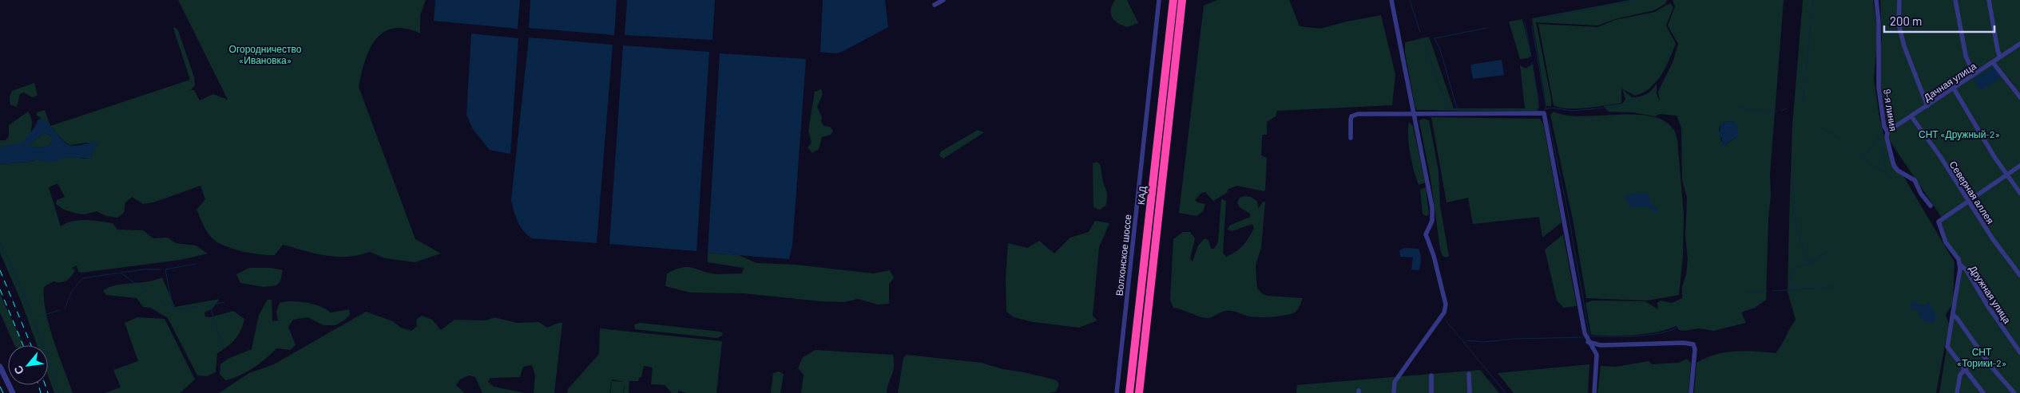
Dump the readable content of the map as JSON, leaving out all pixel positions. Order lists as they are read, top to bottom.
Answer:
{
  "streets": {
    "highway": ["КАД"],
    "street": [
      "Дачная улица",
      "9-я линия",
      "Северная аллея",
      "Волхонское шоссе",
      "Дружная улица"
    ]
  },
  "crossings": [
    ["Дачная улица", "9-я линия"],
    ["Дачная улица", "Северная аллея"],
    ["Северная аллея", "Дружная улица"]
  ],
  "parks": ["Огородничество «Ивановка»", "СНТ «Дружный-2»", "СНТ «Торики-2»"],
  "scale_bar": "200 m",
  "north": "bottom left"
}
